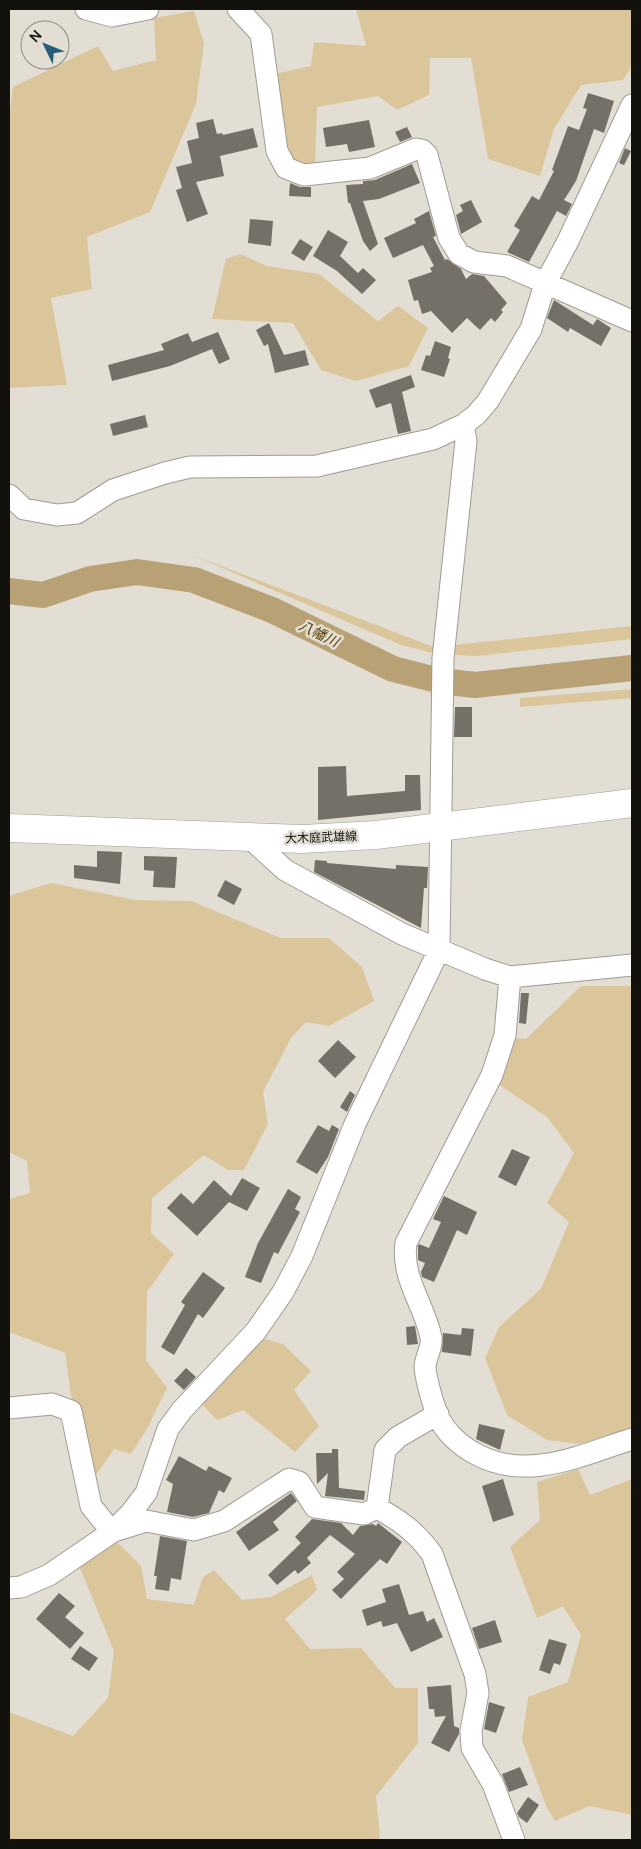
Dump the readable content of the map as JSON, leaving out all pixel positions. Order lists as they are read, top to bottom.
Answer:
{
  "streets": {
    "main road": ["大木庭武雄線"]
  },
  "water": ["八幡川"],
  "north": "top left"
}
